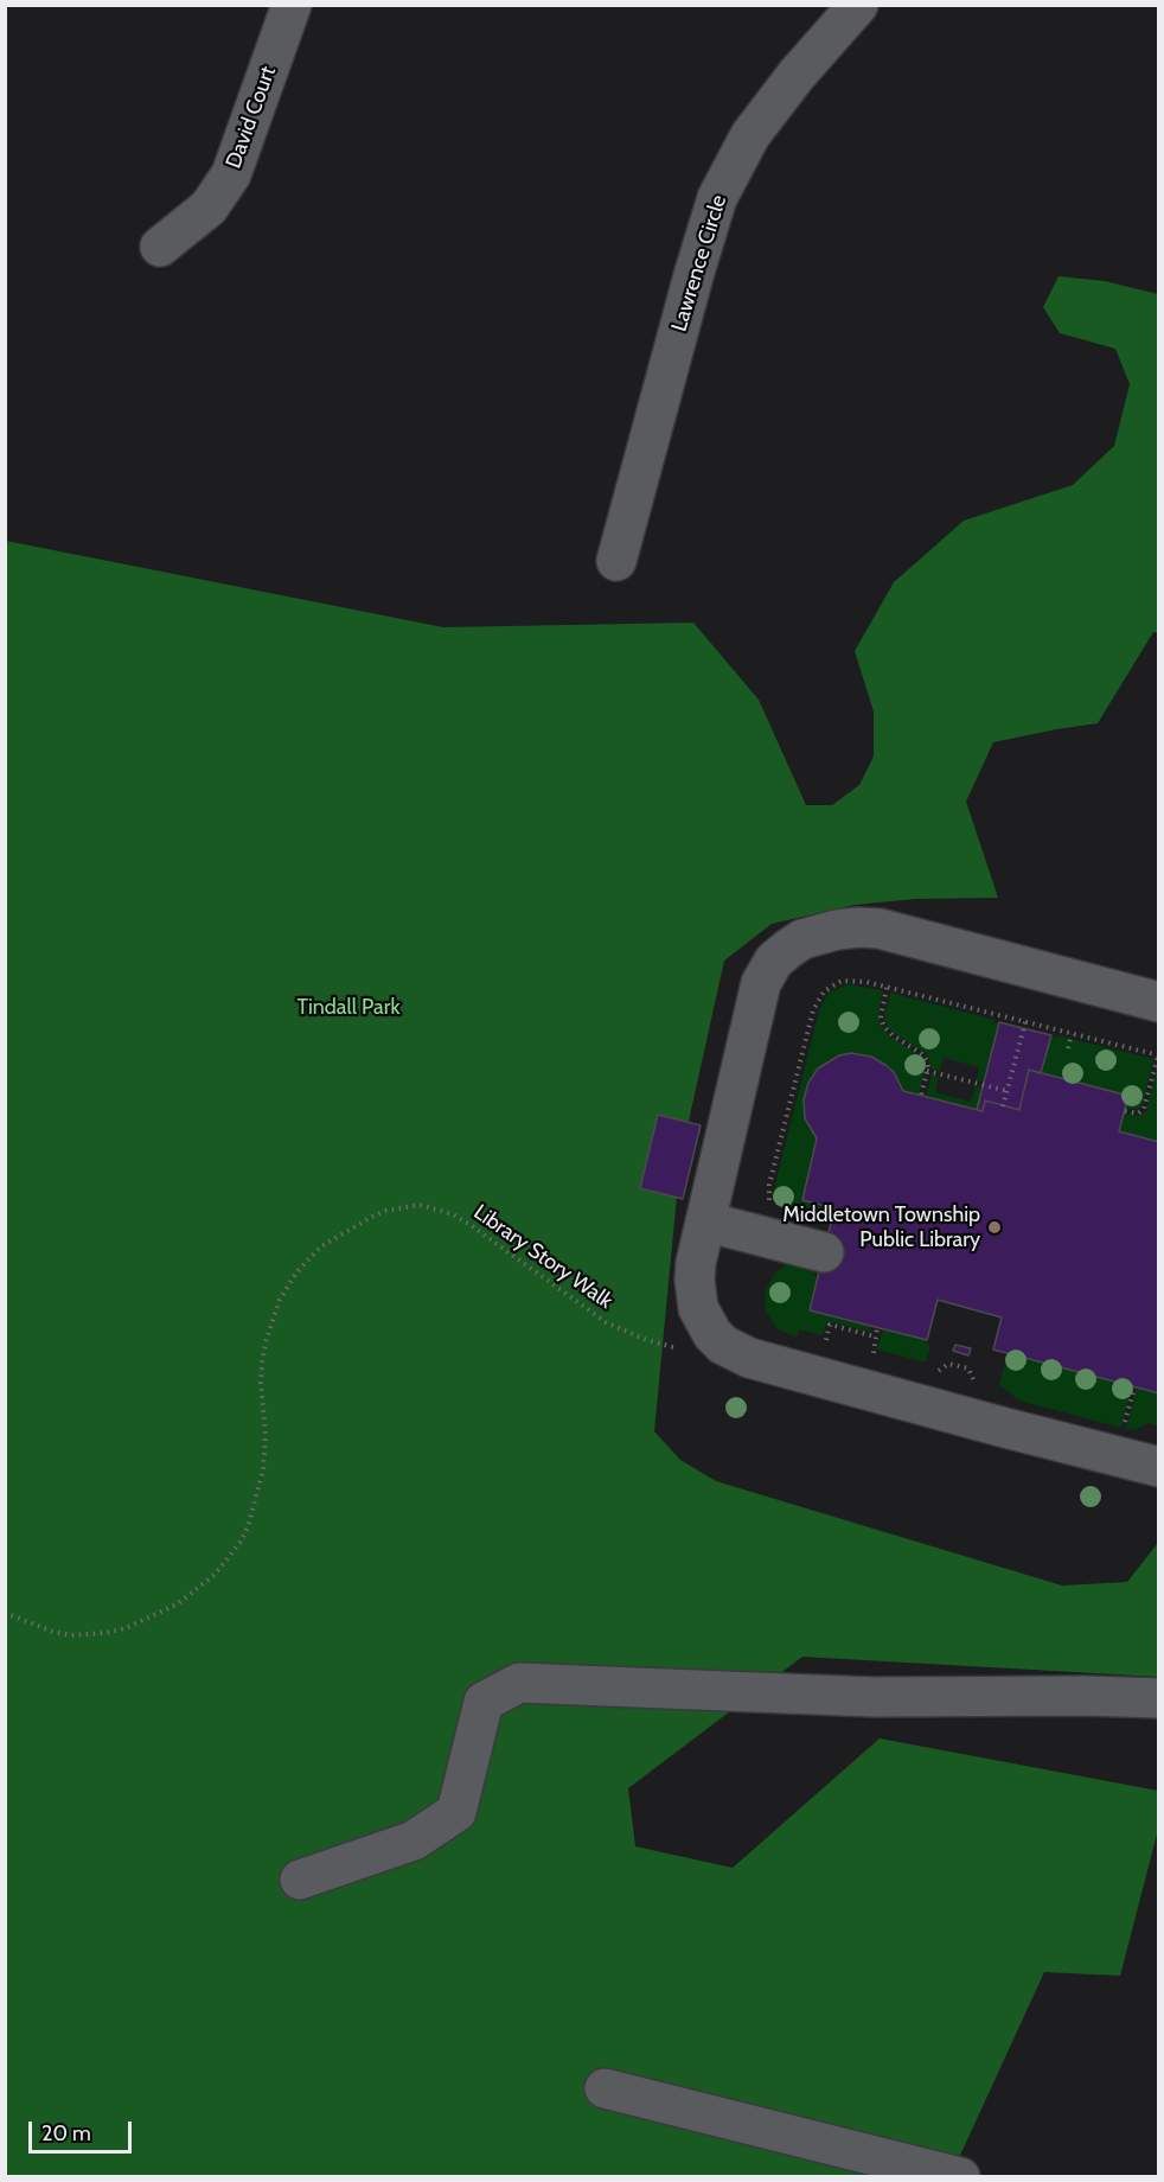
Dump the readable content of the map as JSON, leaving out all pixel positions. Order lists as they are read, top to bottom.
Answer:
{
  "streets": {
    "street": ["David Court", "Lawrence Circle"],
    "path": ["Library Story Walk"]
  },
  "parks": ["Tindall Park"],
  "places": ["Middletown Township Public Library"],
  "scale_bar": "20 m"
}
